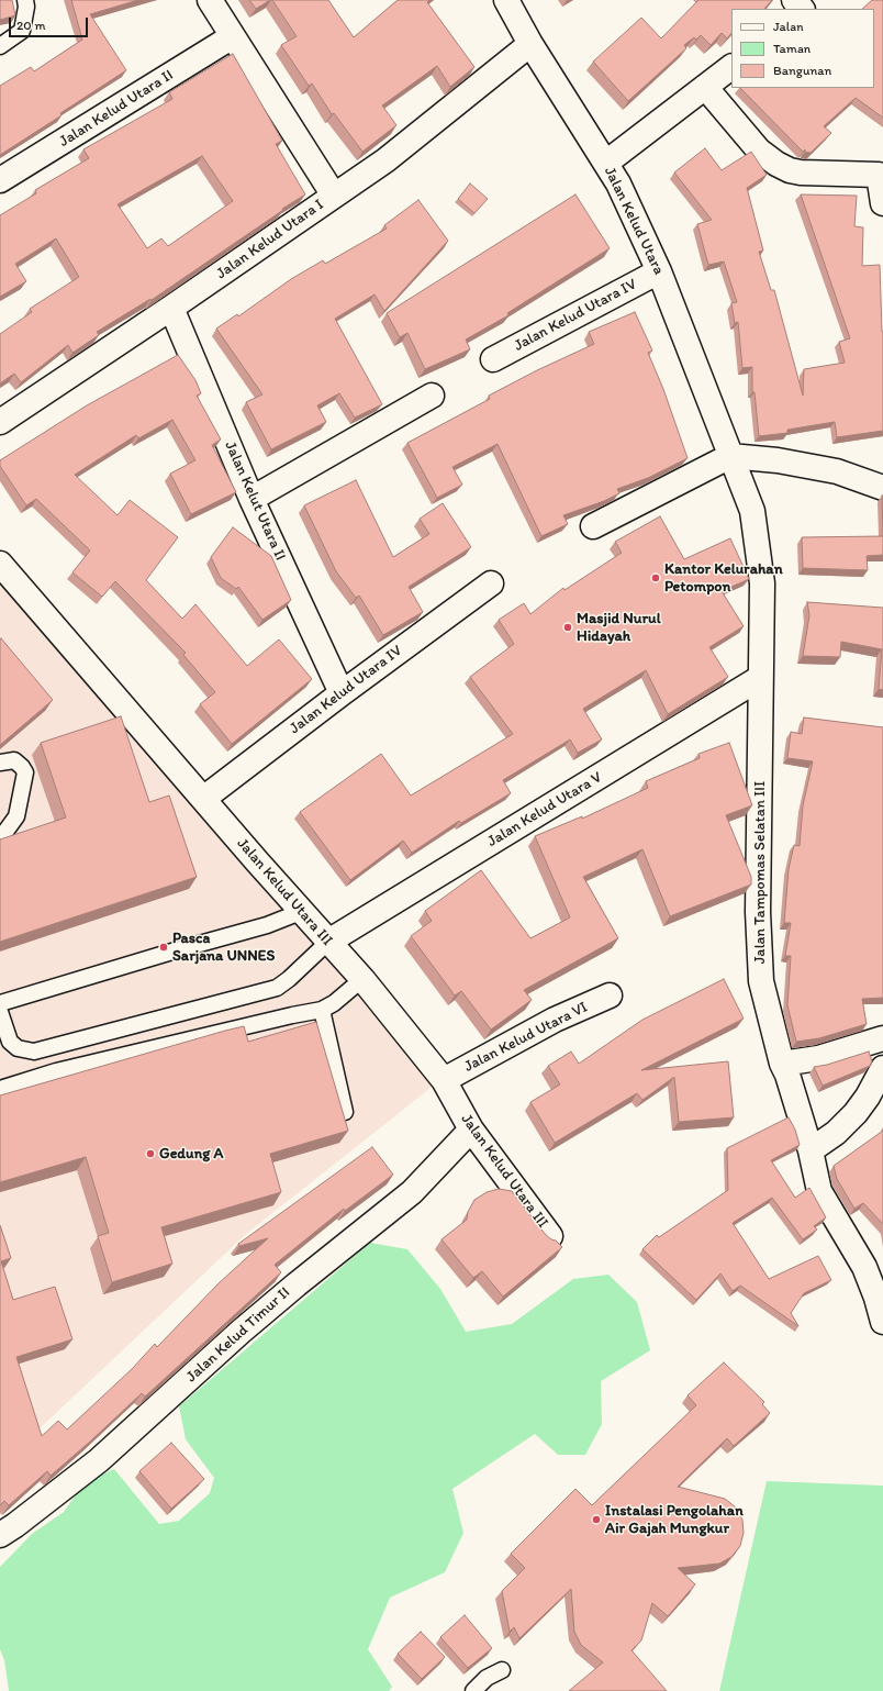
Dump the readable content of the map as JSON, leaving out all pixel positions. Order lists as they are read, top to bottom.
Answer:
{
  "streets": {
    "street": [
      "Jalan Kelud Utara II",
      "Jalan Kelud Utara",
      "Jalan Kelud Utara I",
      "Jalan Kelud Utara IV",
      "Jalan Kelut Utara II",
      "Jalan Kelud Utara V",
      "Jalan Tampomas Selatan III",
      "Jalan Kelud Utara III",
      "Jalan Kelud Utara VI",
      "Jalan Kelud Timur II"
    ]
  },
  "crossings": [
    ["Jalan Kelud Utara", "Jalan Kelud Utara I"],
    ["Jalan Kelud Utara", "Jalan Kelud Utara IV"],
    ["Jalan Kelud Utara", "Jalan Tampomas Selatan III"],
    ["Jalan Kelud Utara I", "Jalan Kelut Utara II"],
    ["Jalan Kelud Utara IV", "Jalan Kelut Utara II"],
    ["Jalan Kelud Utara IV", "Jalan Kelud Utara III"],
    ["Jalan Kelud Utara V", "Jalan Tampomas Selatan III"],
    ["Jalan Kelud Utara V", "Jalan Kelud Utara III"],
    ["Jalan Kelud Utara III", "Jalan Kelud Utara VI"],
    ["Jalan Kelud Utara III", "Jalan Kelud Timur II"]
  ],
  "places": [
    "Kantor Kelurahan Petompon",
    "Masjid Nurul Hidayah",
    "Pasca Sarjana UNNES",
    "Gedung A",
    "Instalasi Pengolahan Air Gajah Mungkur"
  ],
  "legend": ["Jalan", "Taman", "Bangunan"],
  "scale_bar": "20 m"
}
